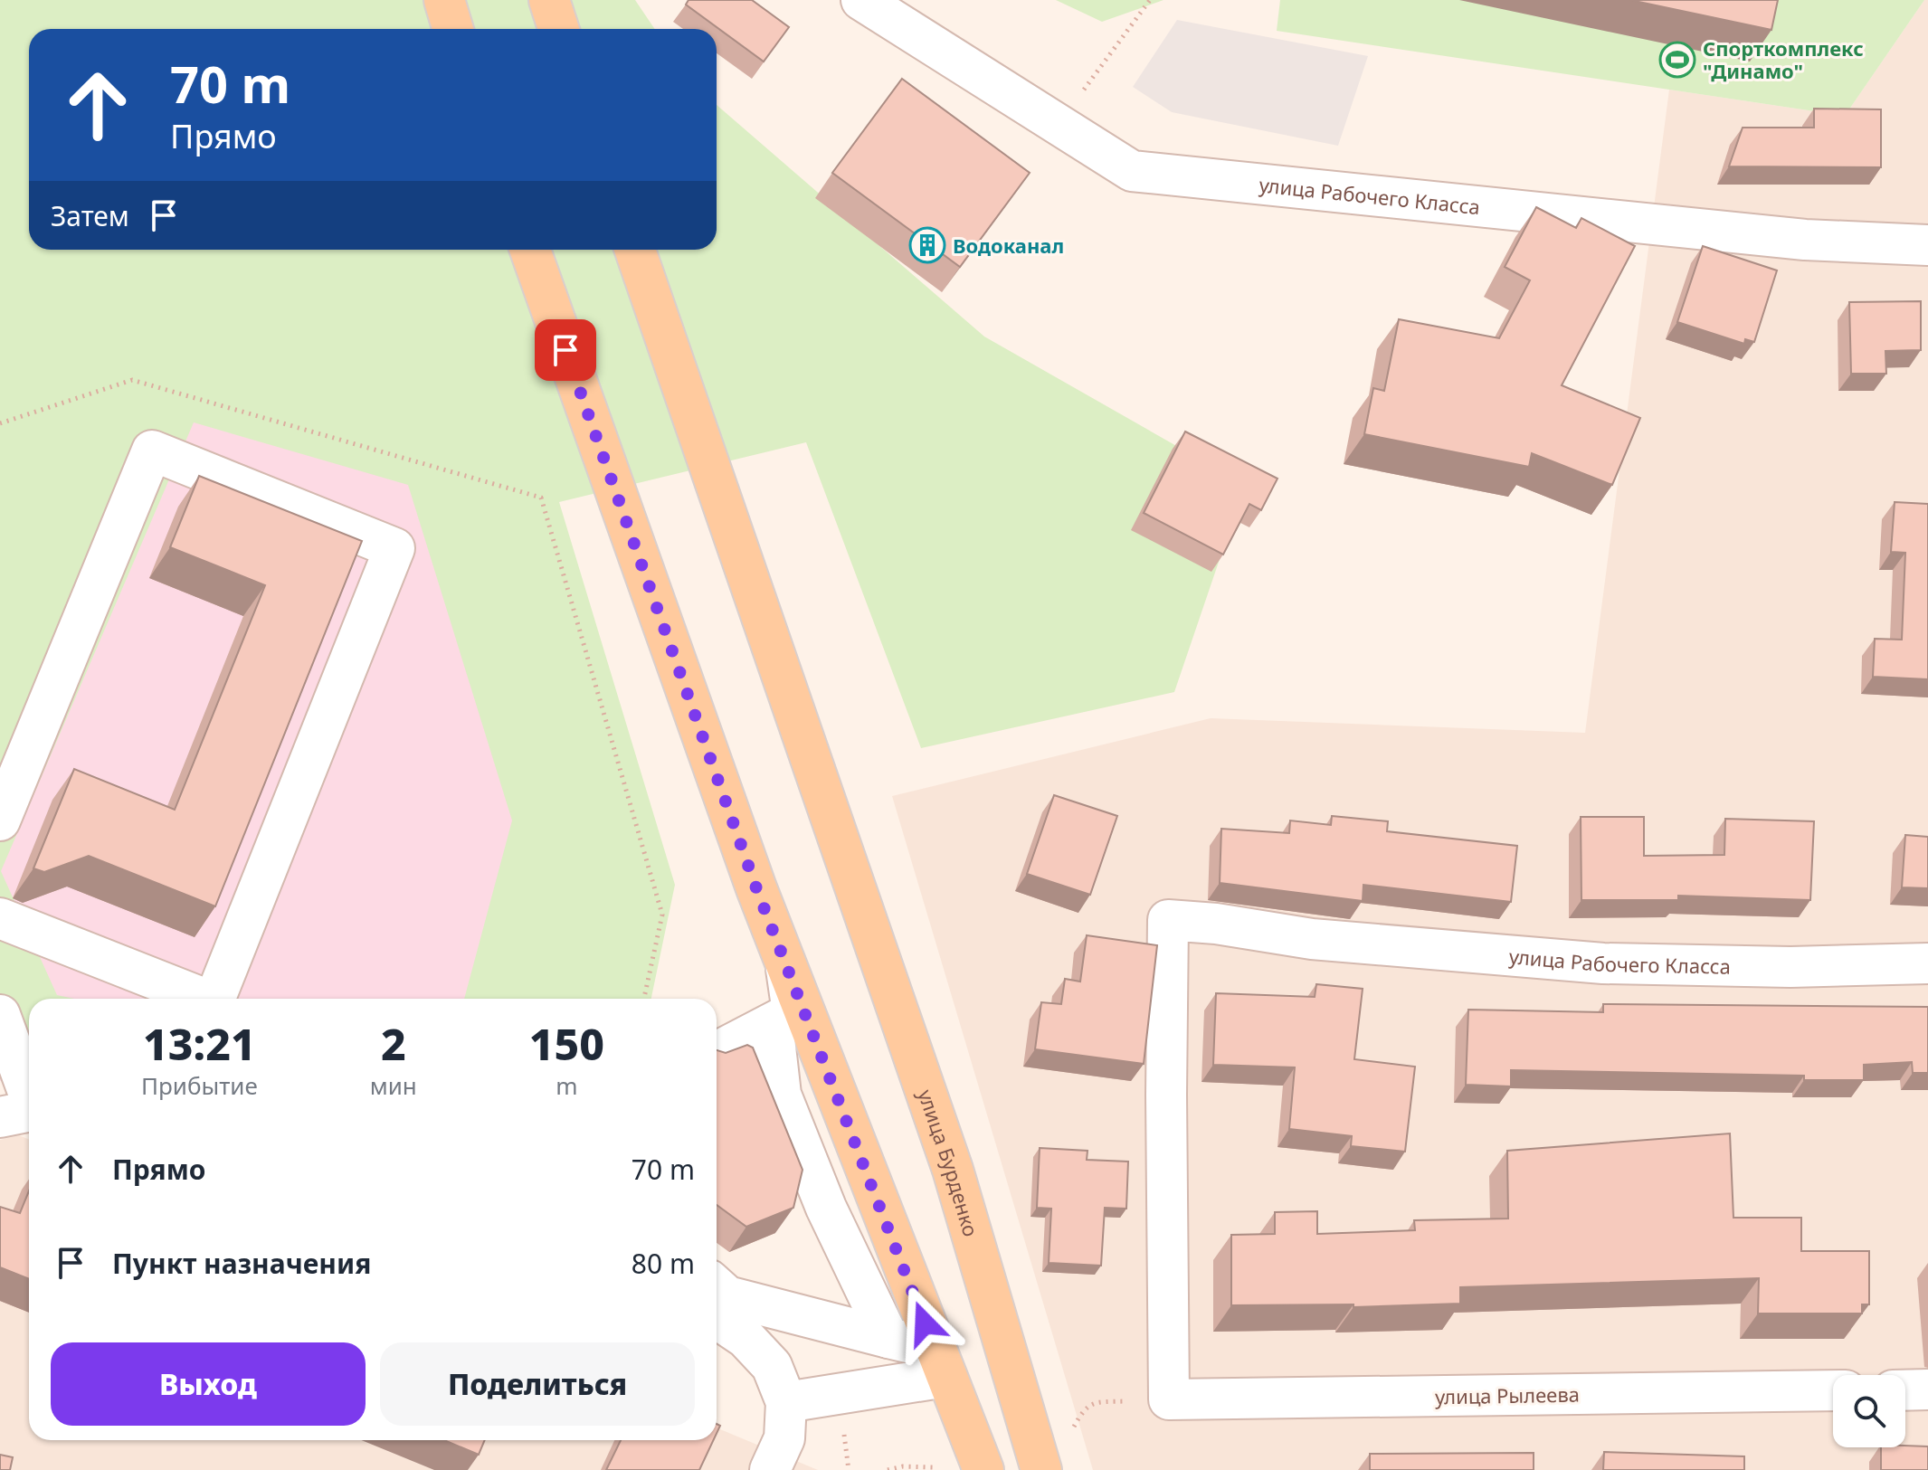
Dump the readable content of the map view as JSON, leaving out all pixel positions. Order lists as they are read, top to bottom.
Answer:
{
  "streets": {
    "main road": ["улица Бурденко"],
    "street": ["улица Рабочего Класса", "улица Рылеева"]
  },
  "crossings": [
    ["улица Рабочего Класса", "улица Рылеева"]
  ],
  "places": {
    "sports": ["Спорткомплекс \"Динамо\""],
    "building": ["Водоканал"]
  },
  "page": {
    "turn": ["70 m", "Прямо"],
    "then": "Затем",
    "eta": [
      "13:21",
      "Прибытие",
      "2",
      "мин",
      "150",
      "m"
    ],
    "list": [
      {
        "name": "Прямо",
        "value": "70 m"
      },
      {
        "name": "Пункт назначения",
        "value": "80 m"
      }
    ],
    "buttons": ["Выход", "Поделиться"]
  }
}
